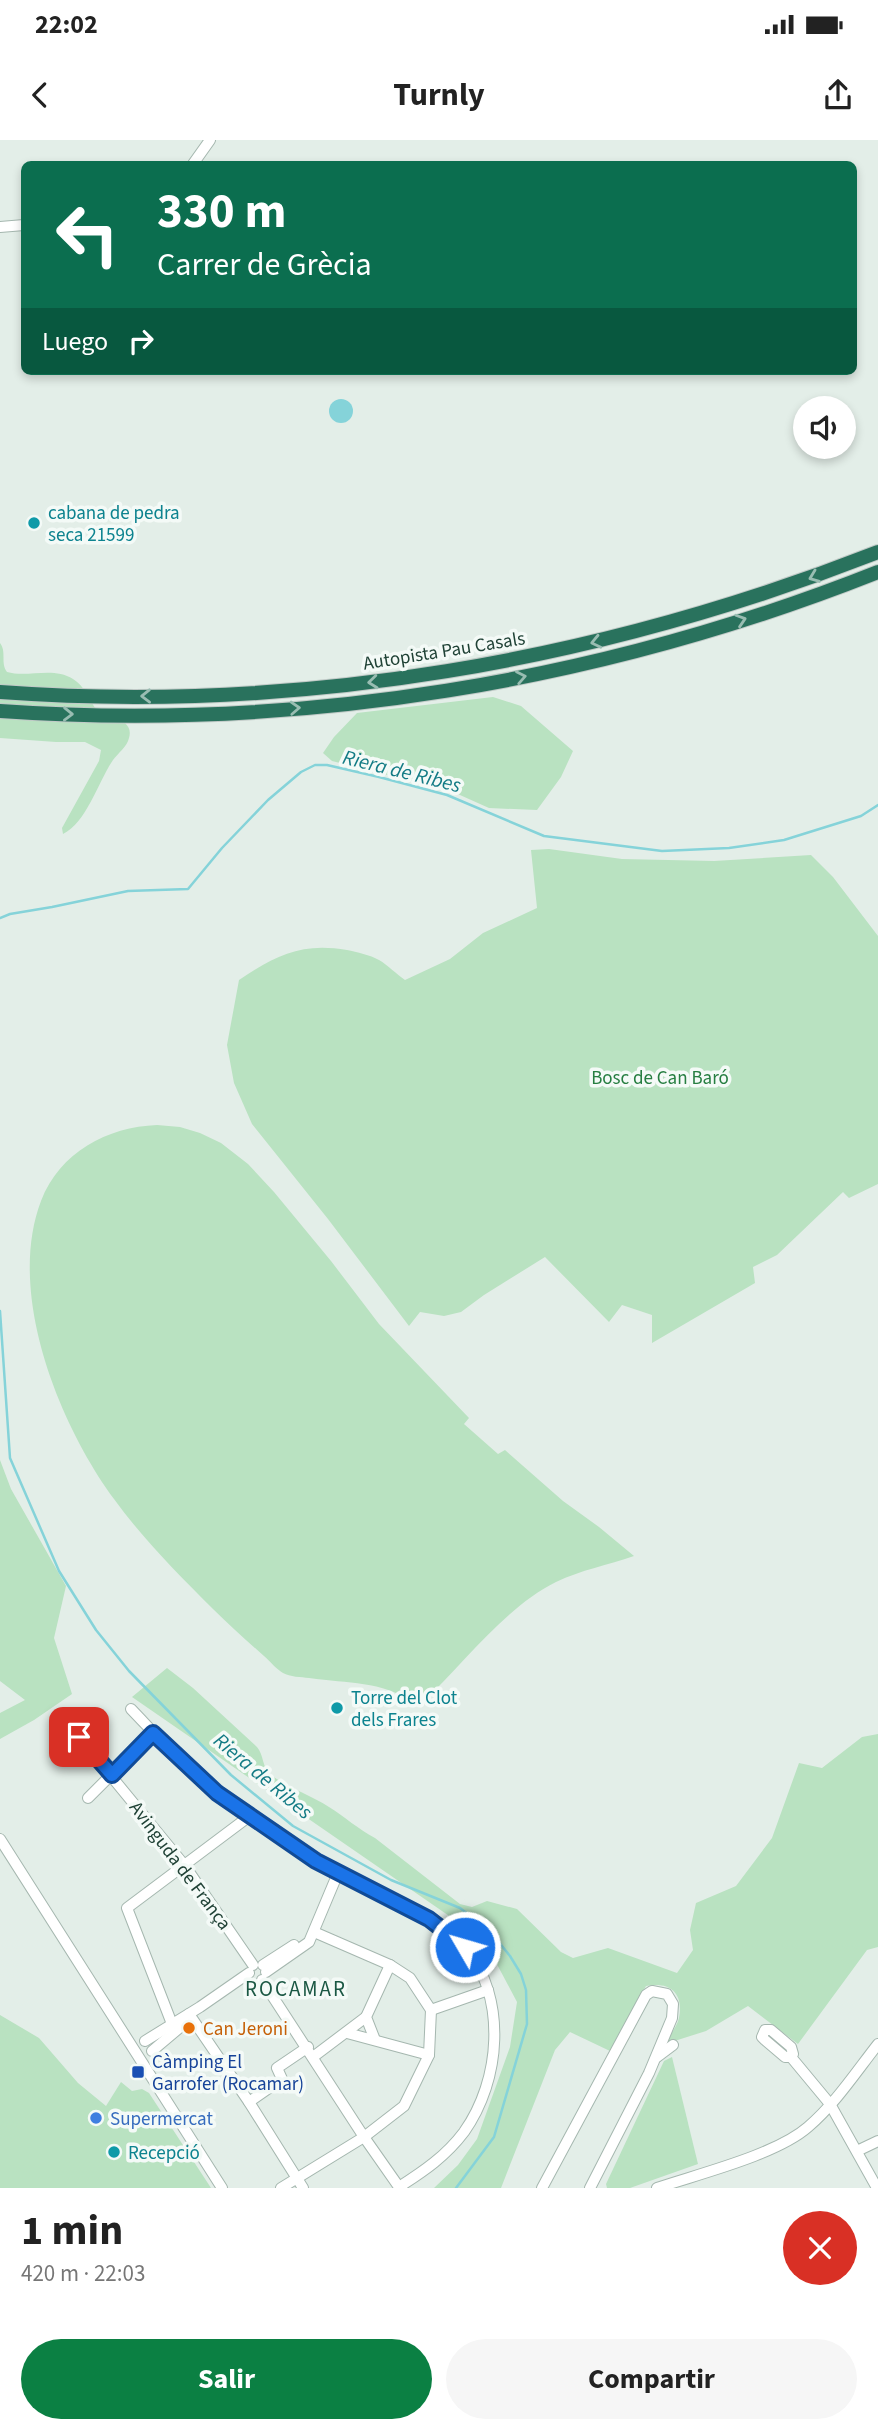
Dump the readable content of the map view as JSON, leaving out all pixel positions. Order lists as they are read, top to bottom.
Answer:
{
  "streets": {
    "highway": ["Autopista Pau Casals"],
    "street": ["Avinguda de França"]
  },
  "districts": ["ROCAMAR"],
  "water": ["Riera de Ribes"],
  "parks": ["Bosc de Can Baró"],
  "places": {
    "other": [
      "cabana de pedra seca 21599",
      "Torre del Clot dels Frares",
      "Can Jeroni",
      "Supermercat",
      "Recepció"
    ],
    "transit": ["Càmping El Garrofer (Rocamar)"]
  },
  "page": {
    "status": "22:02",
    "header": "Turnly",
    "turn": ["330 m", "Carrer de Grècia"],
    "then": "Luego",
    "heading": ["1 min", "420 m · 22:03"],
    "buttons": ["Salir", "Compartir"]
  }
}
